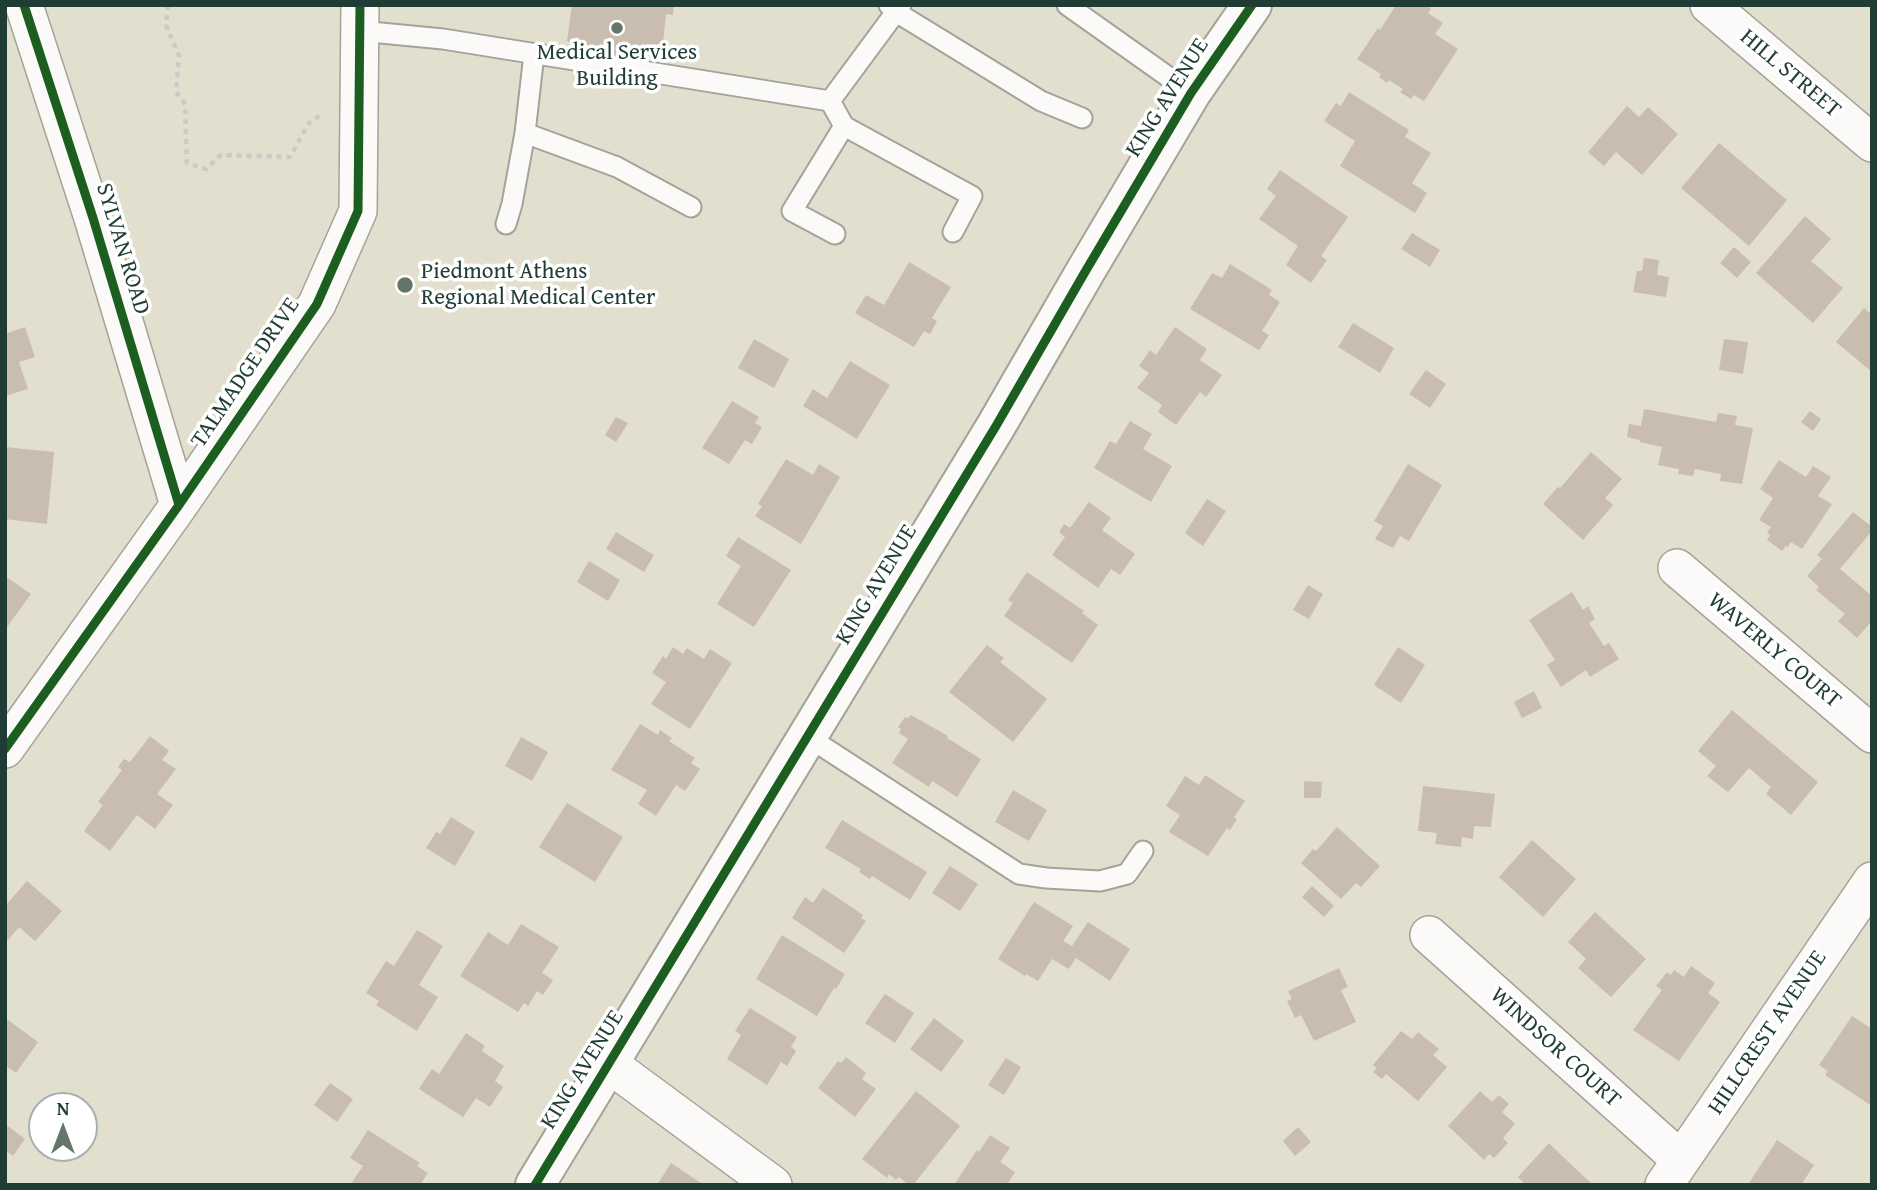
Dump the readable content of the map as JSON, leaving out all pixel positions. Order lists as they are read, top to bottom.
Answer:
{
  "streets": {
    "street": [
      "HILL STREET",
      "KING AVENUE",
      "SYLVAN ROAD",
      "TALMADGE DRIVE",
      "WAVERLY COURT",
      "HILLCREST AVENUE",
      "WINDSOR COURT"
    ]
  },
  "crossings": [
    ["SYLVAN ROAD", "TALMADGE DRIVE"],
    ["HILLCREST AVENUE", "WINDSOR COURT"]
  ],
  "places": ["Medical Services Building", "Piedmont Athens Regional Medical Center"],
  "north": "top"
}
